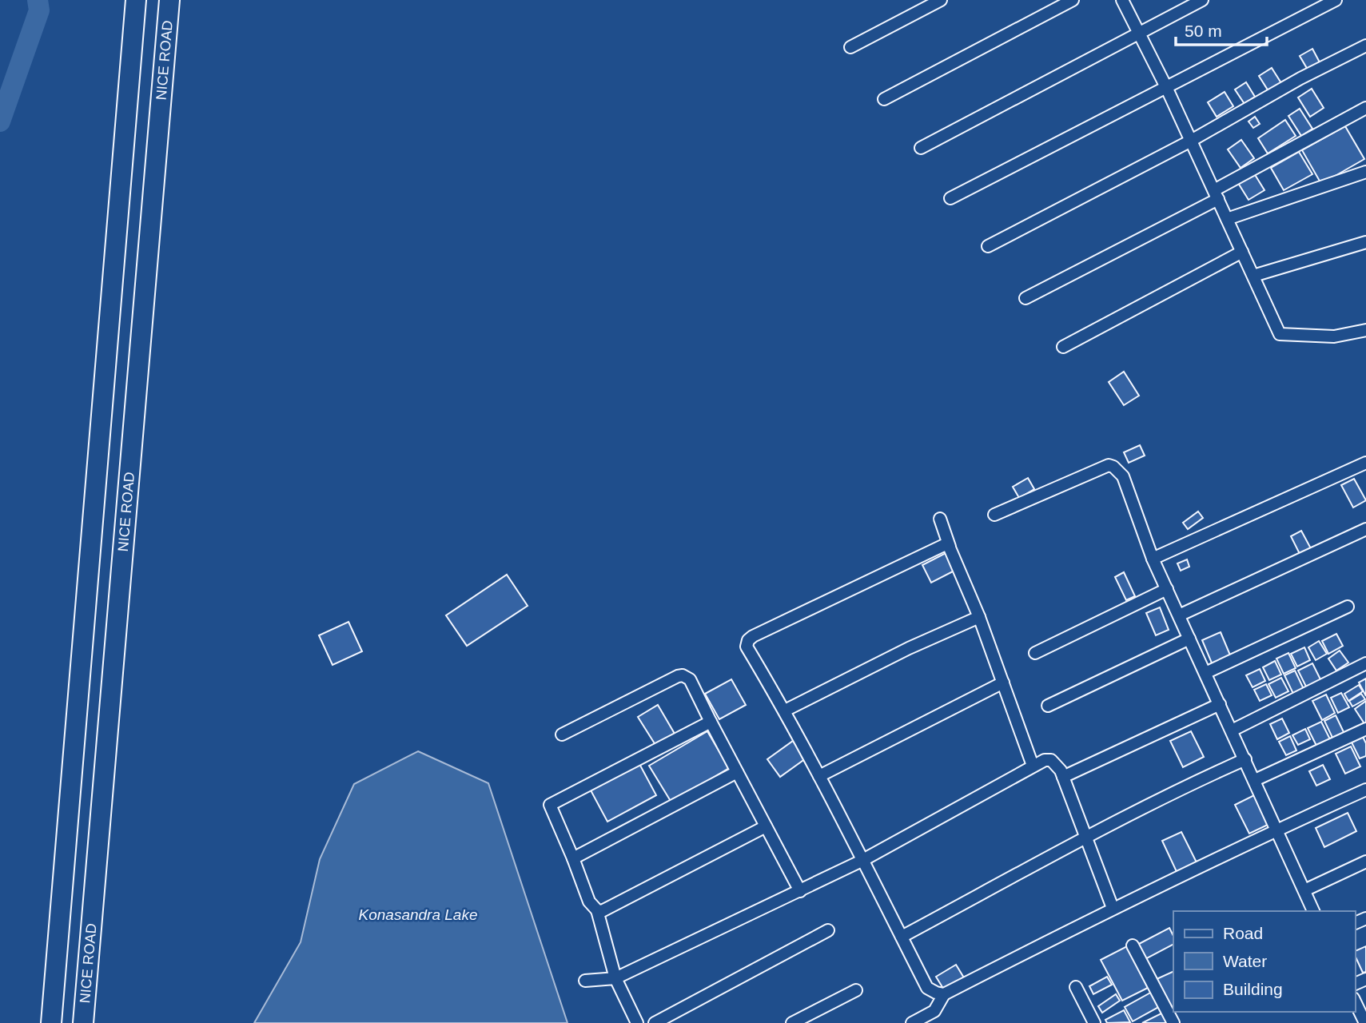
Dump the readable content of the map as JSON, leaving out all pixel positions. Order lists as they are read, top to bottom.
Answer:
{
  "streets": {
    "highway": ["NICE ROAD"]
  },
  "water": ["Konasandra Lake"],
  "legend": ["Road", "Water", "Building"],
  "scale_bar": "50 m"
}
